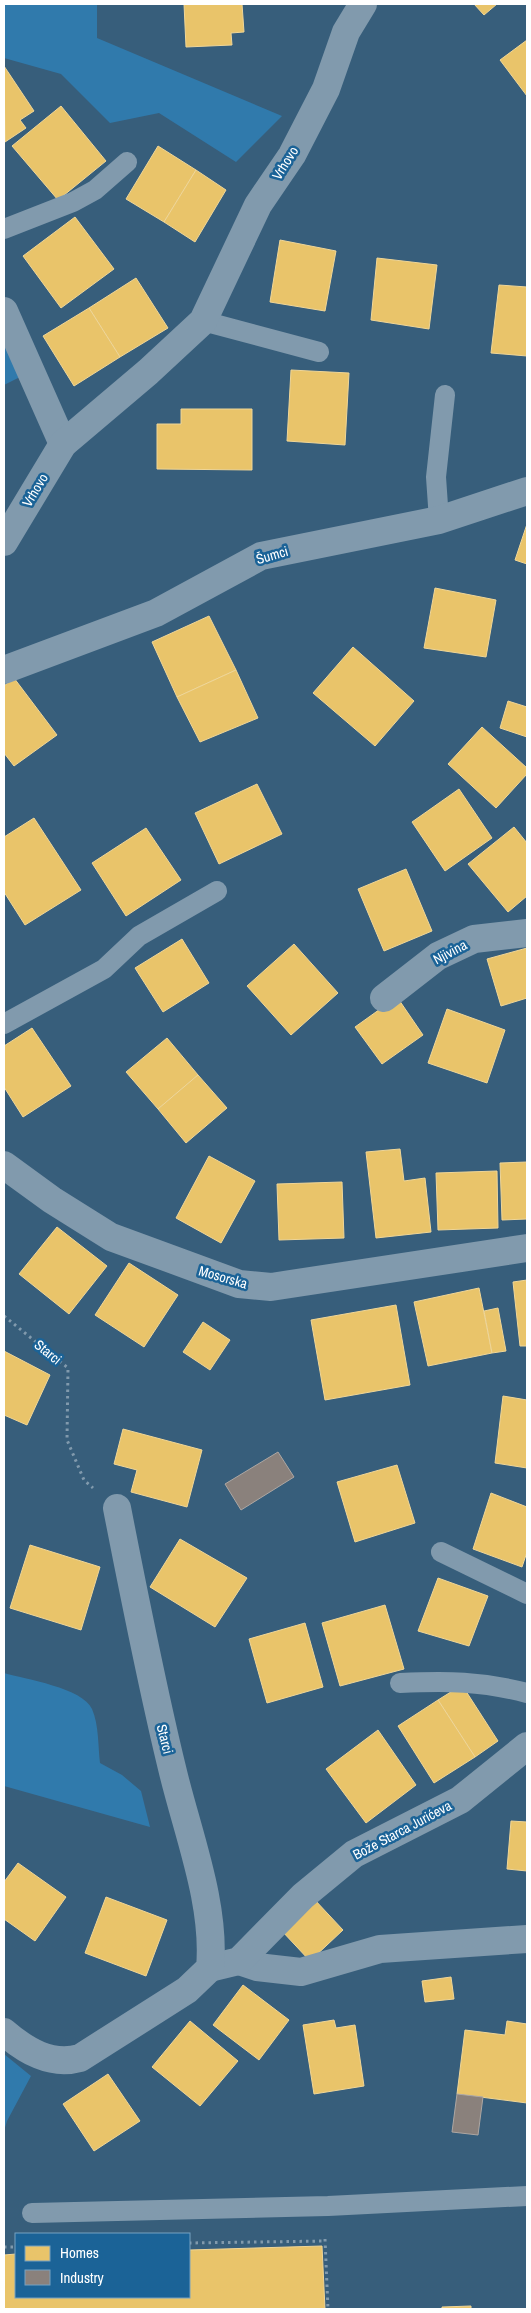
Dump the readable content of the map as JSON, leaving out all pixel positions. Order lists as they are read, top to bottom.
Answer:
{
  "streets": {
    "street": [
      "Vrhovo",
      "Šumci",
      "Njivina",
      "Mosorska",
      "Starci",
      "Bože Starca Jurićeva"
    ]
  },
  "legend": ["Homes", "Industry"]
}
